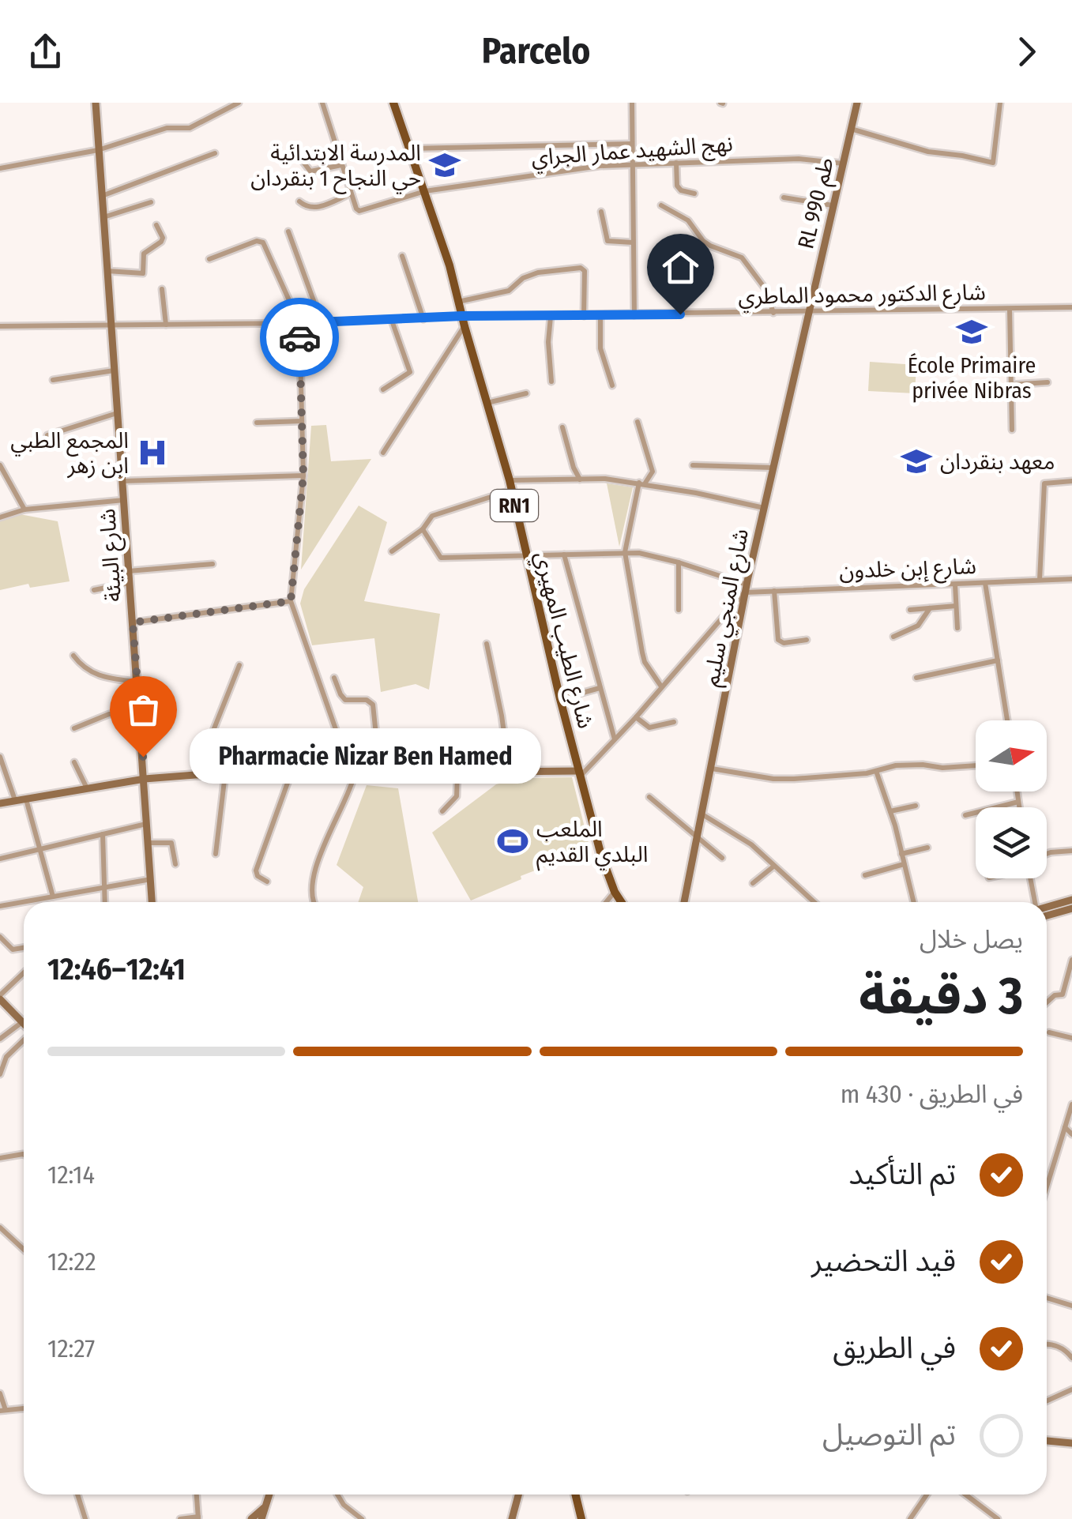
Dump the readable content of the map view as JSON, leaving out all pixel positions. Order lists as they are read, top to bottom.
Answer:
{
  "streets": {
    "main road": ["RN1", "شارع الطيب المهيري"],
    "street": [
      "نهج الشهيد عمار الجراي",
      "RL طم 990",
      "شارع الدكتور محمود الماطري",
      "شارع البيئة",
      "شارع إبن خلدون",
      "شارع المنجي سليم"
    ]
  },
  "crossings": [
    ["نهج الشهيد عمار الجراي", "RL طم 990"],
    ["نهج الشهيد عمار الجراي", "شارع الطيب المهيري"],
    ["RL طم 990", "شارع الدكتور محمود الماطري"],
    ["RL طم 990", "شارع المنجي سليم"],
    ["شارع الدكتور محمود الماطري", "شارع البيئة"],
    ["شارع الدكتور محمود الماطري", "شارع المنجي سليم"],
    ["شارع الدكتور محمود الماطري", "شارع الطيب المهيري"],
    ["شارع إبن خلدون", "شارع المنجي سليم"]
  ],
  "places": {
    "school or university": ["المدرسة الابتدائية حي النجاح 1 بنقردان", "École Primaire privée Nibras", "معهد بنقردان"],
    "hospital": ["المجمع الطبي ابن زهر"],
    "other": ["Pharmacie Nizar Ben Hamed"],
    "sports": ["الملعب البلدي القديم"]
  },
  "north": "right",
  "page": {
    "header": "Parcelo",
    "bubble": "Pharmacie Nizar Ben Hamed",
    "heading": ["3 دقيقة", "يصل خلال", "12:41–12:46"],
    "bar": "في الطريق · 430 m",
    "list": [
      ["تم التأكيد", "12:14"],
      ["قيد التحضير", "12:22"],
      ["في الطريق", "12:27"],
      "تم التوصيل"
    ]
  }
}
